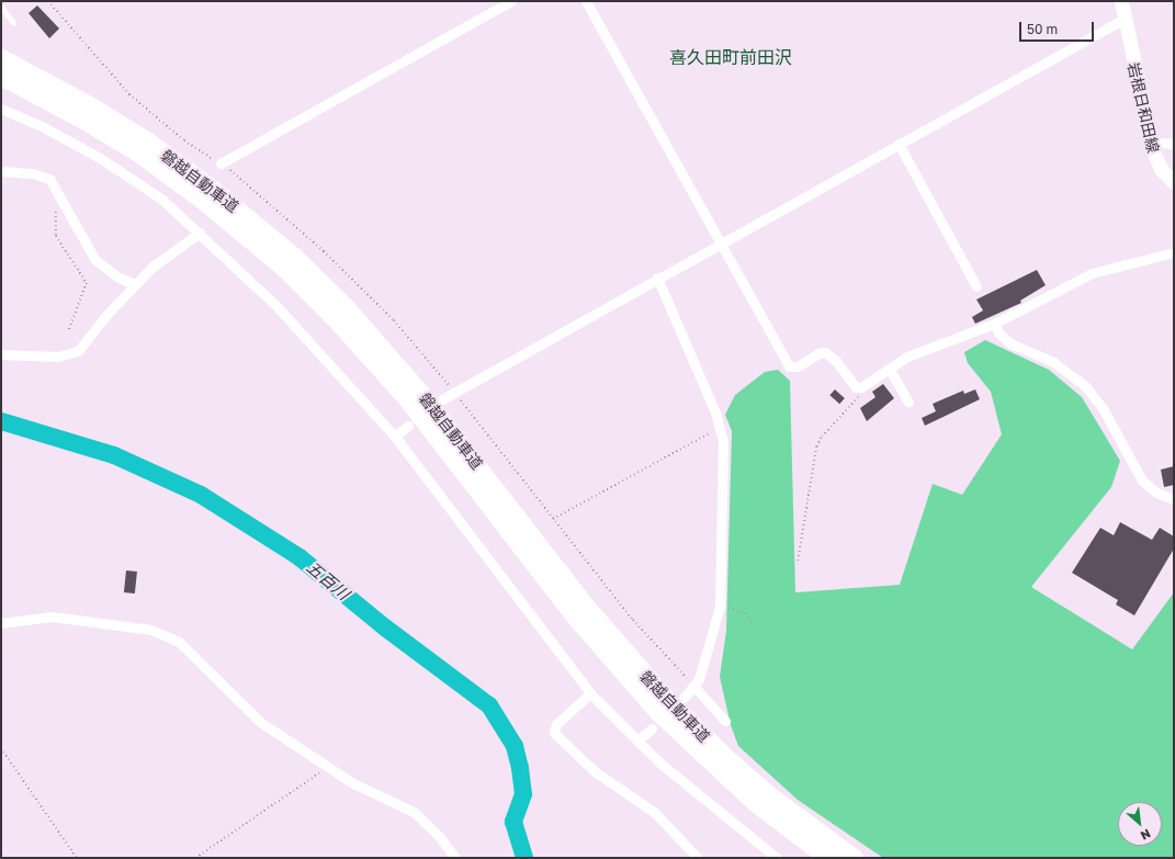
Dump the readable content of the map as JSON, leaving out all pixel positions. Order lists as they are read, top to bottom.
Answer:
{
  "streets": {
    "highway": ["磐越自動車道"],
    "main road": ["岩根日和田線"]
  },
  "districts": ["喜久田町前田沢"],
  "water": ["五百川"],
  "scale_bar": "50 m",
  "north": "bottom right"
}
